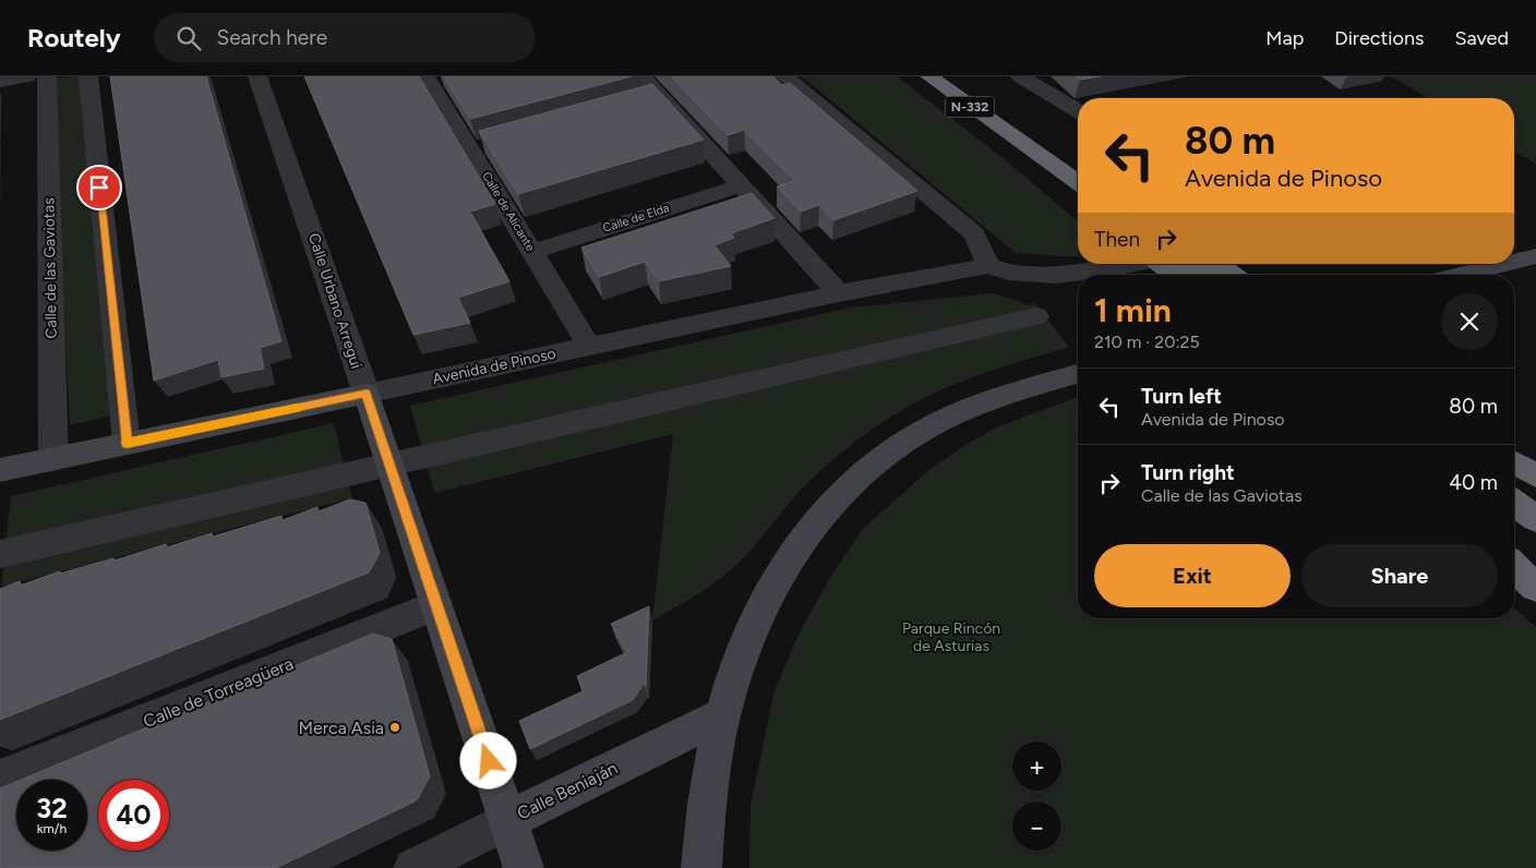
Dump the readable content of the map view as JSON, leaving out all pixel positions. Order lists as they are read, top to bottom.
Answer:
{
  "streets": {
    "highway": ["N-332"],
    "street": [
      "Calle de Alicante",
      "Calle de Elda",
      "Calle de las Gaviotas",
      "Calle Urbano Arregui",
      "Avenida de Pinoso",
      "Calle de Torreagüera",
      "Calle Beniaján"
    ]
  },
  "crossings": [
    ["Calle de Alicante", "Calle de Elda"],
    ["Calle de Alicante", "Avenida de Pinoso"],
    ["Calle de las Gaviotas", "Avenida de Pinoso"],
    ["Calle Urbano Arregui", "Avenida de Pinoso"],
    ["Calle Urbano Arregui", "Calle de Torreagüera"],
    ["Calle Urbano Arregui", "Calle Beniaján"]
  ],
  "parks": ["Parque Rincón de Asturias"],
  "places": ["Merca Asia"],
  "page": {
    "header": "Routely",
    "search": "Search here",
    "nav": ["Map", "Directions", "Saved"],
    "turn": ["80 m", "Avenida de Pinoso"],
    "then": "Then",
    "heading": ["1 min", "210 m · 20:25"],
    "list": [
      {
        "name": "Turn left",
        "note": "Avenida de Pinoso",
        "value": "80 m"
      },
      {
        "name": "Turn right",
        "note": "Calle de las Gaviotas",
        "value": "40 m"
      }
    ],
    "buttons": ["Exit", "Share"],
    "map_buttons": ["+", "−"],
    "speed": "32 km/h",
    "limit": "40"
  }
}
